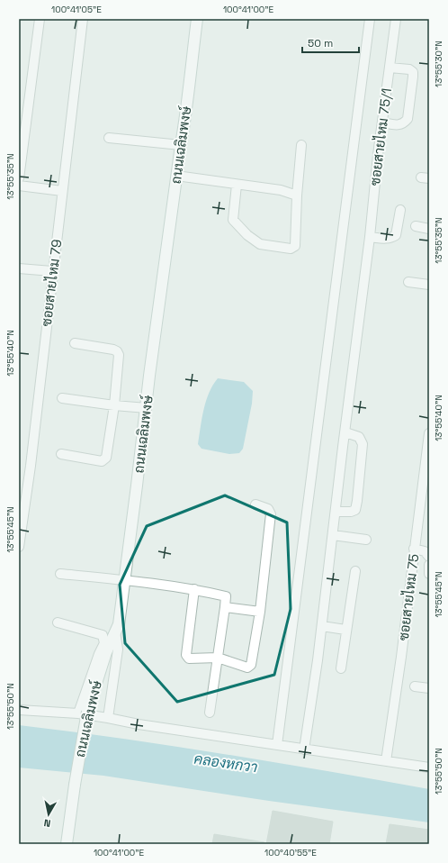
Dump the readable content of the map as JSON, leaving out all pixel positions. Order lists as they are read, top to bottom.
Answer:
{
  "streets": {
    "main road": ["ถนนเฉลิมพงษ์"],
    "street": ["ซอยสายไหม 75/1", "ซอยสายไหม 79", "ซอยสายไหม 75"]
  },
  "water": ["คลองหกวา"],
  "scale_bar": "50 m",
  "north": "bottom",
  "coordinates": [
    "100°41'05\"E",
    "100°41'00\"E",
    "13°55'30\"N",
    "13°55'35\"N",
    "13°55'40\"N",
    "13°55'45\"N",
    "13°55'50\"N",
    "100°40'55\"E"
  ]
}
